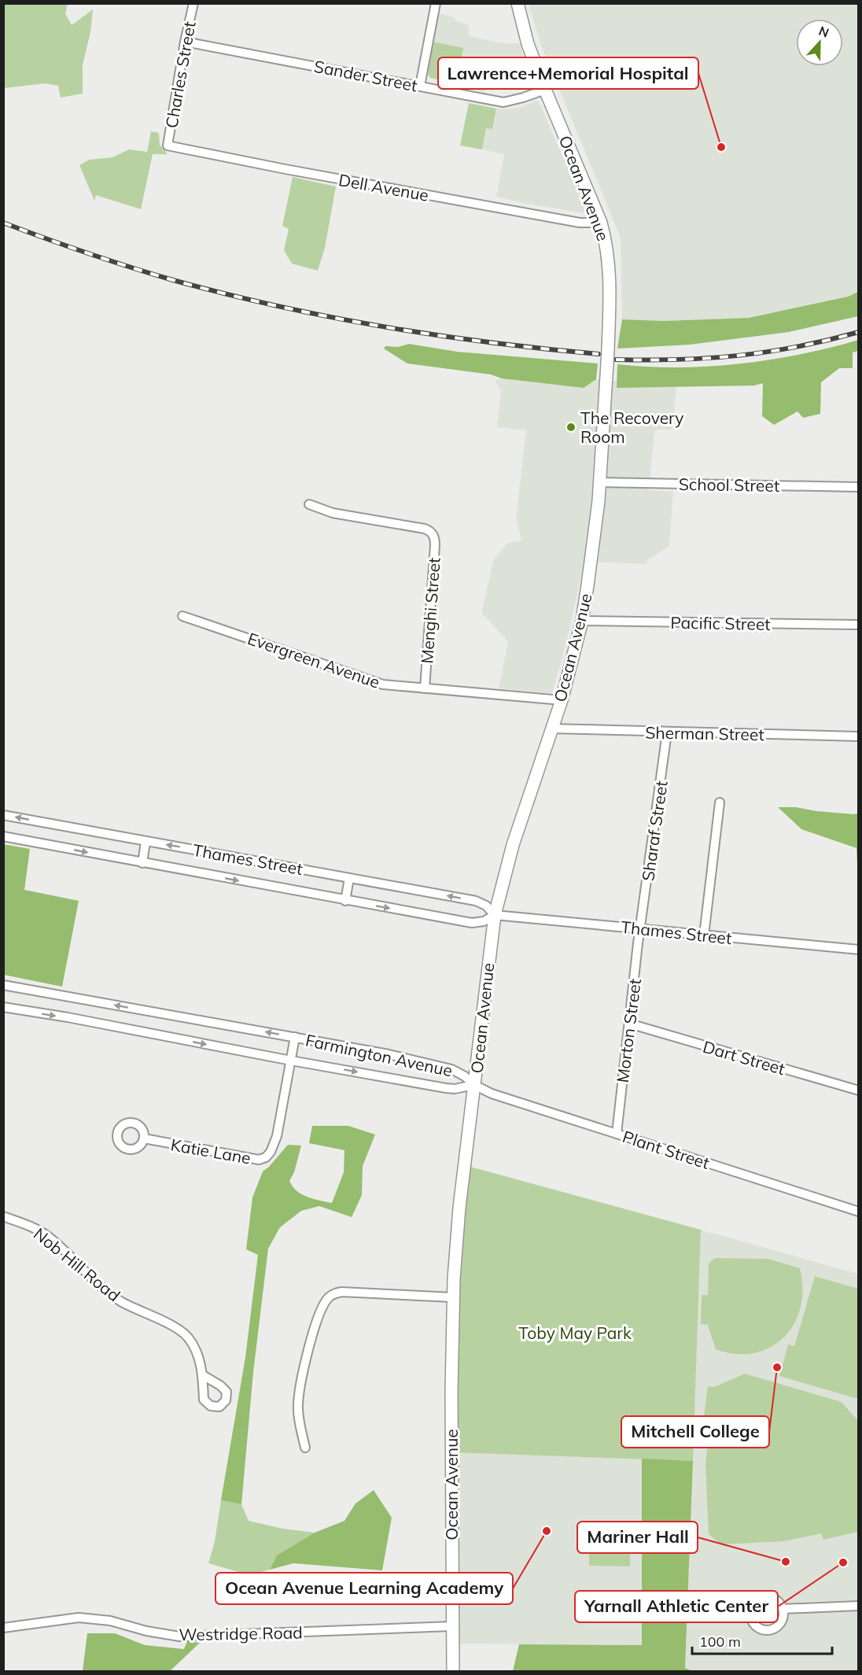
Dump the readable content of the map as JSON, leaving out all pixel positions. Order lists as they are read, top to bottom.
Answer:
{
  "streets": {
    "main road": ["Ocean Avenue"],
    "street": [
      "Charles Street",
      "Sander Street",
      "Dell Avenue",
      "School Street",
      "Menghi Street",
      "Pacific Street",
      "Evergreen Avenue",
      "Sherman Street",
      "Sharaf Street",
      "Thames Street",
      "Morton Street",
      "Farmington Avenue",
      "Dart Street",
      "Plant Street",
      "Katie Lane",
      "Nob Hill Road",
      "Westridge Road"
    ]
  },
  "crossings": [
    ["Charles Street", "Sander Street"],
    ["Charles Street", "Dell Avenue"],
    ["Sander Street", "Ocean Avenue"],
    ["Dell Avenue", "Ocean Avenue"],
    ["Ocean Avenue", "School Street"],
    ["Ocean Avenue", "Pacific Street"],
    ["Ocean Avenue", "Evergreen Avenue"],
    ["Ocean Avenue", "Sherman Street"],
    ["Ocean Avenue", "Thames Street"],
    ["Ocean Avenue", "Farmington Avenue"],
    ["Ocean Avenue", "Plant Street"],
    ["Ocean Avenue", "Westridge Road"],
    ["Menghi Street", "Evergreen Avenue"],
    ["Sherman Street", "Sharaf Street"],
    ["Sharaf Street", "Thames Street"],
    ["Sharaf Street", "Morton Street"],
    ["Thames Street", "Morton Street"],
    ["Morton Street", "Dart Street"],
    ["Morton Street", "Plant Street"],
    ["Farmington Avenue", "Plant Street"],
    ["Farmington Avenue", "Katie Lane"]
  ],
  "parks": ["Toby May Park"],
  "places": [
    "Lawrence+Memorial Hospital",
    "The Recovery Room",
    "Mitchell College",
    "Ocean Avenue Learning Academy",
    "Mariner Hall",
    "Yarnall Athletic Center"
  ],
  "scale_bar": "100 m",
  "north": "top"
}
